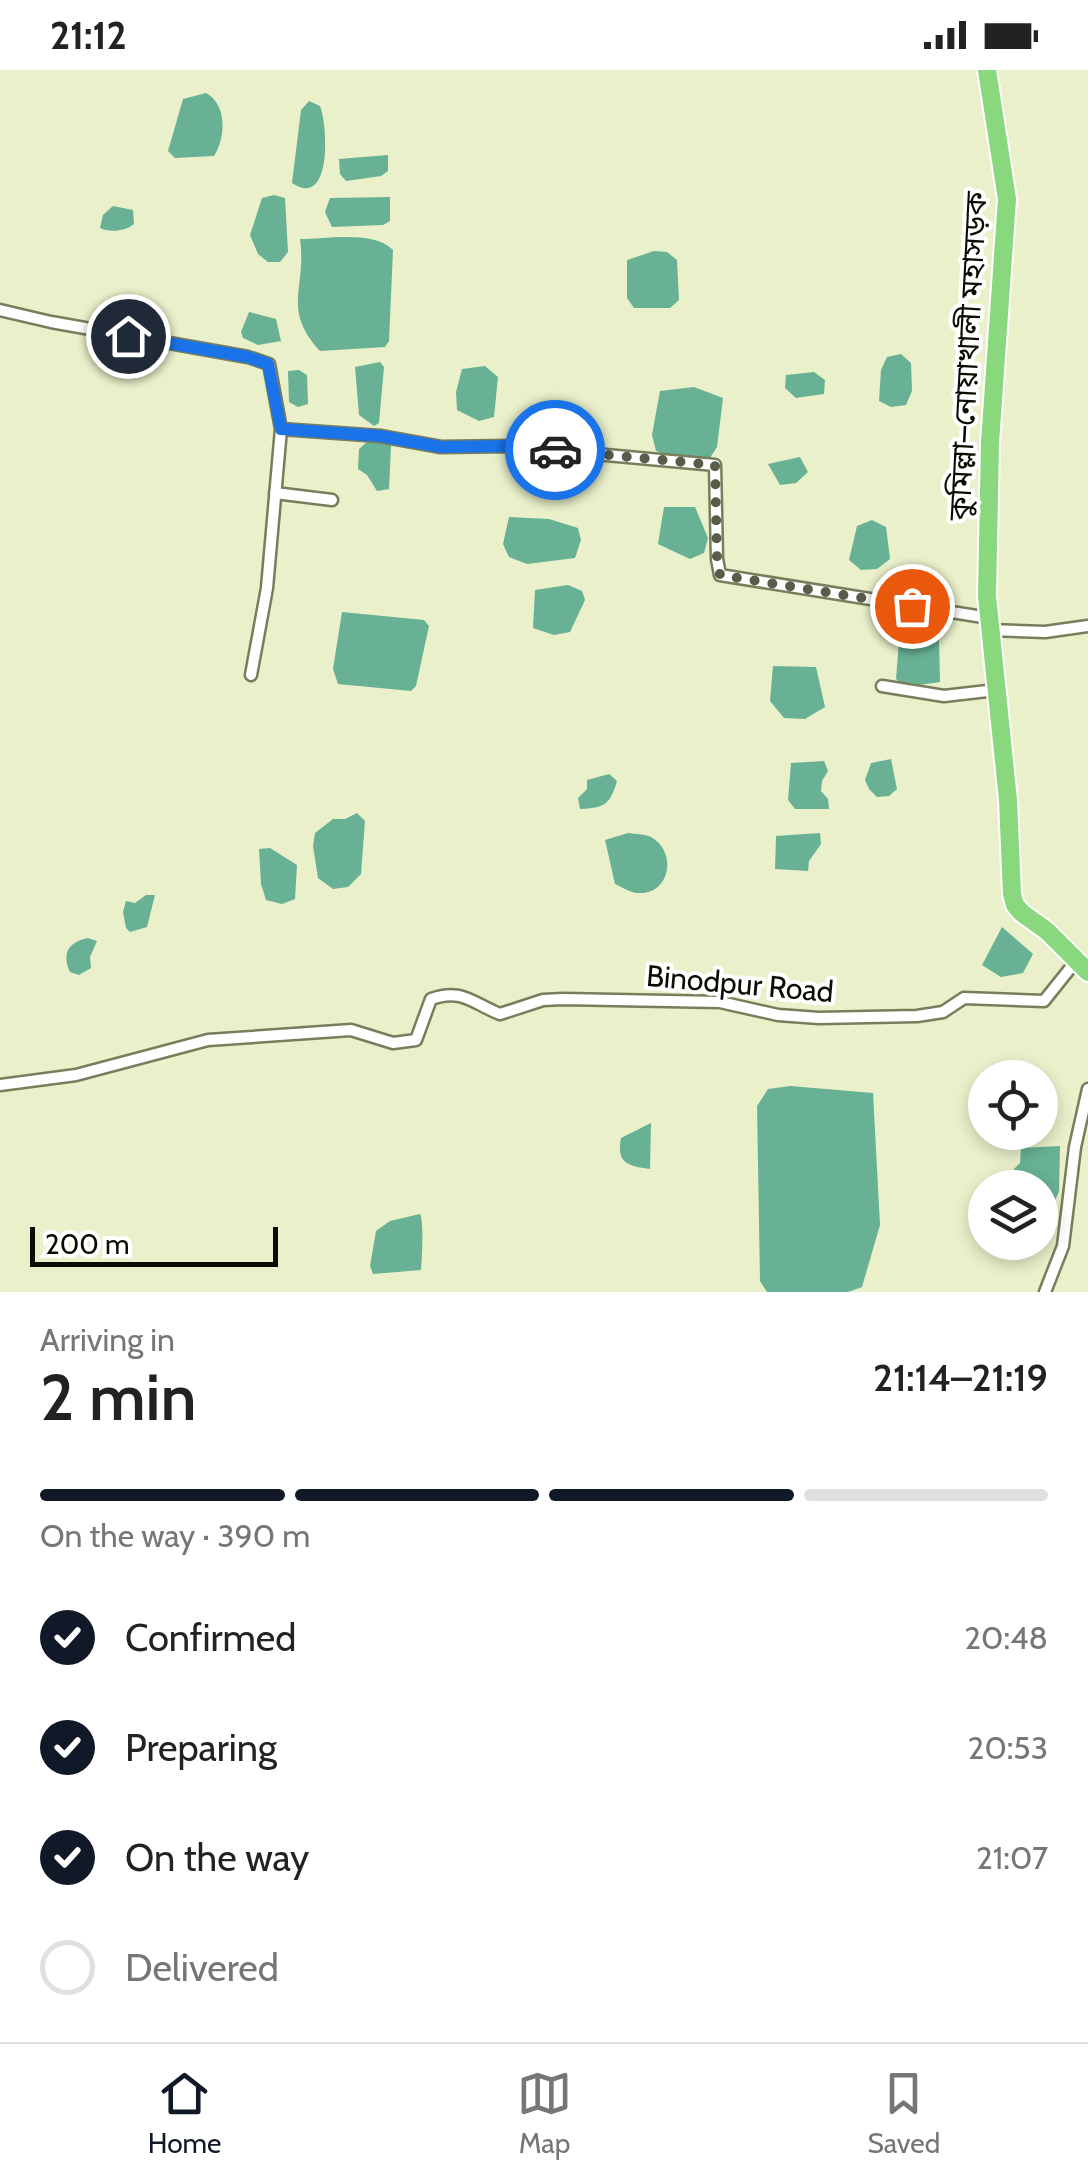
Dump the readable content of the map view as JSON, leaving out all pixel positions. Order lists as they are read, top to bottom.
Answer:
{
  "streets": {
    "highway": ["কুমিল্লা–নোয়াখালী মহাসড়ক"],
    "street": ["Binodpur Road"]
  },
  "crossings": [
    ["কুমিল্লা–নোয়াখালী মহাসড়ক", "Binodpur Road"]
  ],
  "scale_bar": "200 m",
  "page": {
    "status": "21:12",
    "scale": "200 m",
    "heading": ["2 min", "Arriving in", "21:14–21:19"],
    "bar": "On the way · 390 m",
    "list": [
      ["Confirmed", "20:48"],
      ["Preparing", "20:53"],
      ["On the way", "21:07"],
      "Delivered"
    ],
    "tabs": ["Home", "Map", "Saved"]
  }
}
